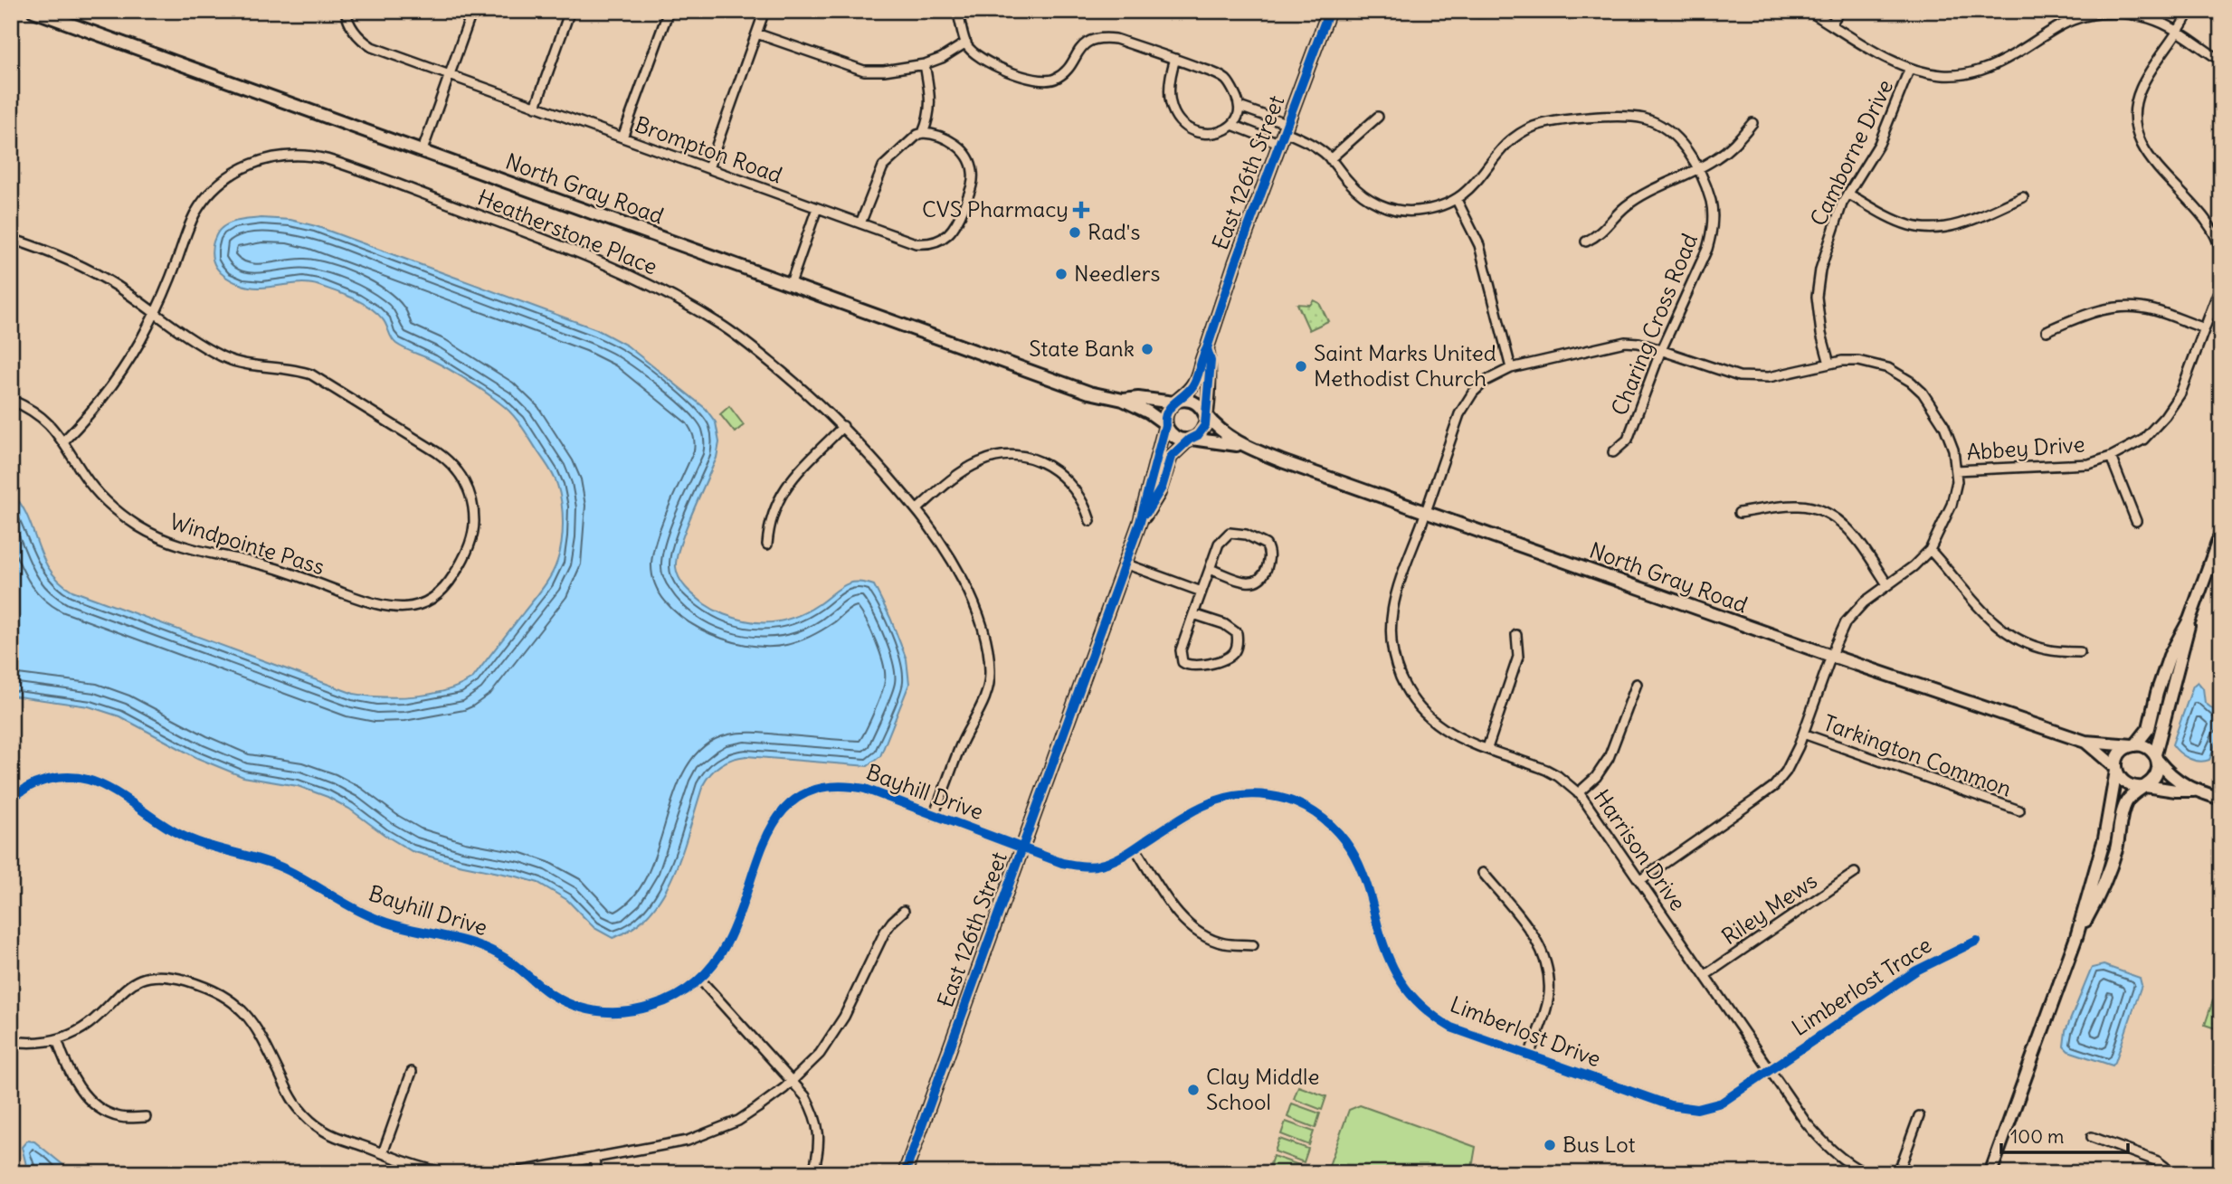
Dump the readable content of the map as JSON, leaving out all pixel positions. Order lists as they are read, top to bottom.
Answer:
{
  "streets": {
    "street": [
      "Brompton Road",
      "Camborne Drive",
      "East 126th Street",
      "North Gray Road",
      "Heatherstone Place",
      "Charing Cross Road",
      "Abbey Drive",
      "Windpointe Pass",
      "Tarkington Common",
      "Bayhill Drive",
      "Harrison Drive",
      "Riley Mews",
      "Limberlost Trace",
      "Limberlost Drive"
    ]
  },
  "crossings": [
    ["Camborne Drive", "Harrison Drive"],
    ["East 126th Street", "North Gray Road"],
    ["East 126th Street", "Charing Cross Road"],
    ["East 126th Street", "Bayhill Drive"],
    ["East 126th Street", "Limberlost Drive"],
    ["North Gray Road", "Harrison Drive"],
    ["Heatherstone Place", "Windpointe Pass"],
    ["Heatherstone Place", "Bayhill Drive"],
    ["Charing Cross Road", "Harrison Drive"],
    ["Abbey Drive", "Harrison Drive"],
    ["Bayhill Drive", "Limberlost Drive"],
    ["Harrison Drive", "Riley Mews"],
    ["Harrison Drive", "Limberlost Trace"],
    ["Harrison Drive", "Limberlost Drive"],
    ["Limberlost Trace", "Limberlost Drive"]
  ],
  "places": {
    "health": ["CVS Pharmacy"],
    "other": [
      "Rad's",
      "Needlers",
      "State Bank",
      "Saint Marks United Methodist Church",
      "Clay Middle School",
      "Bus Lot"
    ]
  },
  "scale_bar": "100 m"
}
